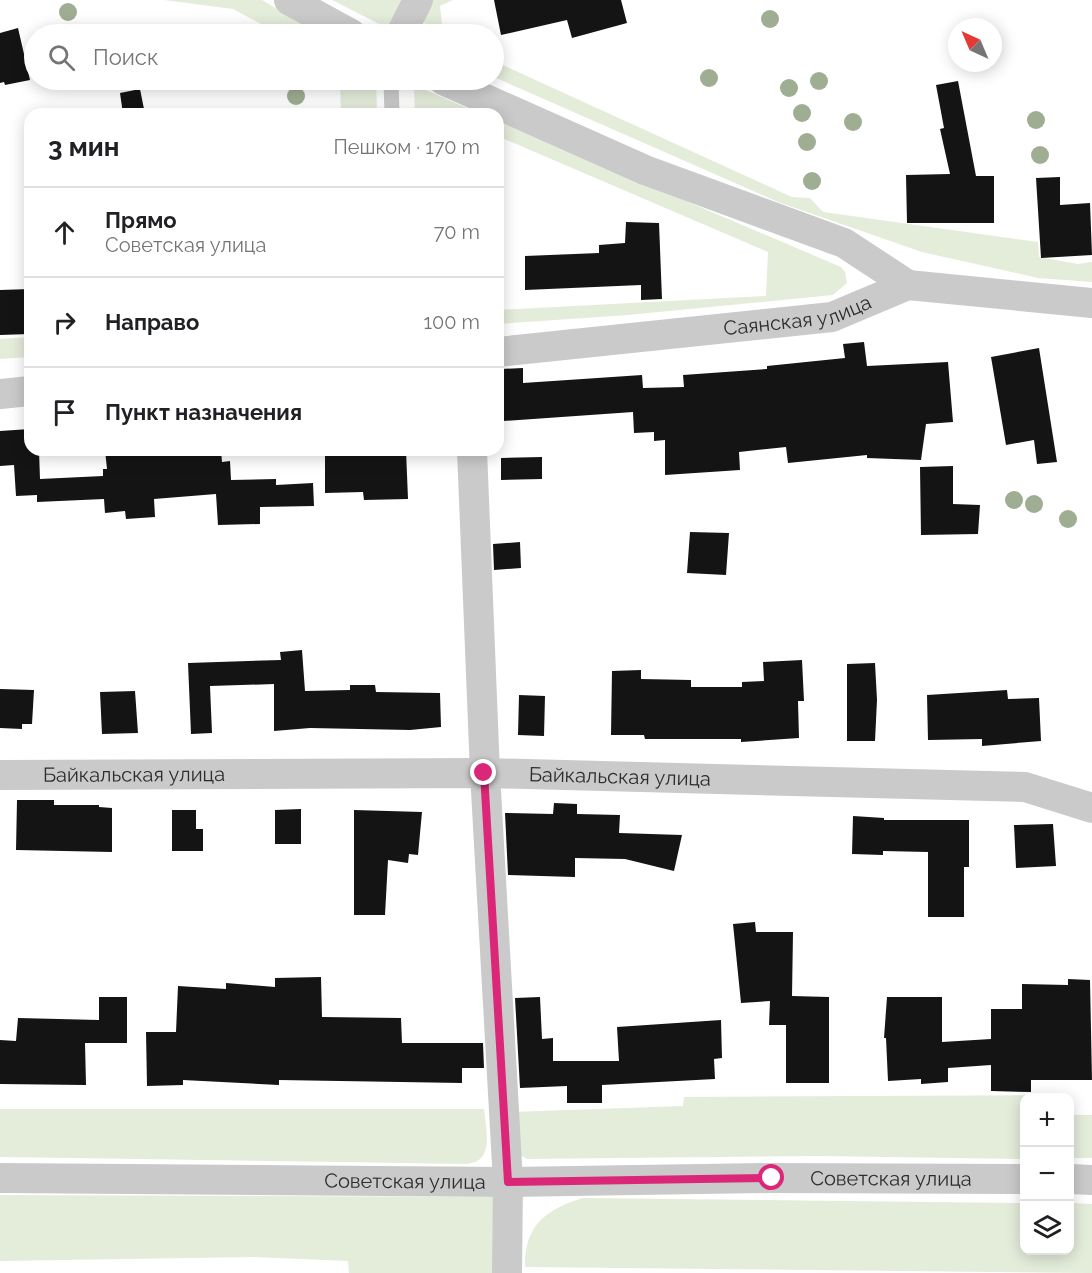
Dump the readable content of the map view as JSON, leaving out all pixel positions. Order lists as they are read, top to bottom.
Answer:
{
  "streets": {
    "street": ["Саянская улица", "Байкальская улица", "Советская улица"]
  },
  "north": "top left",
  "page": {
    "search": "Поиск",
    "heading": ["3 мин", "Пешком · 170 m"],
    "list": [
      ["Прямо", "Советская улица", "70 m"],
      ["Направо", "100 m"],
      "Пункт назначения"
    ],
    "map_buttons": ["+", "−"]
  }
}
